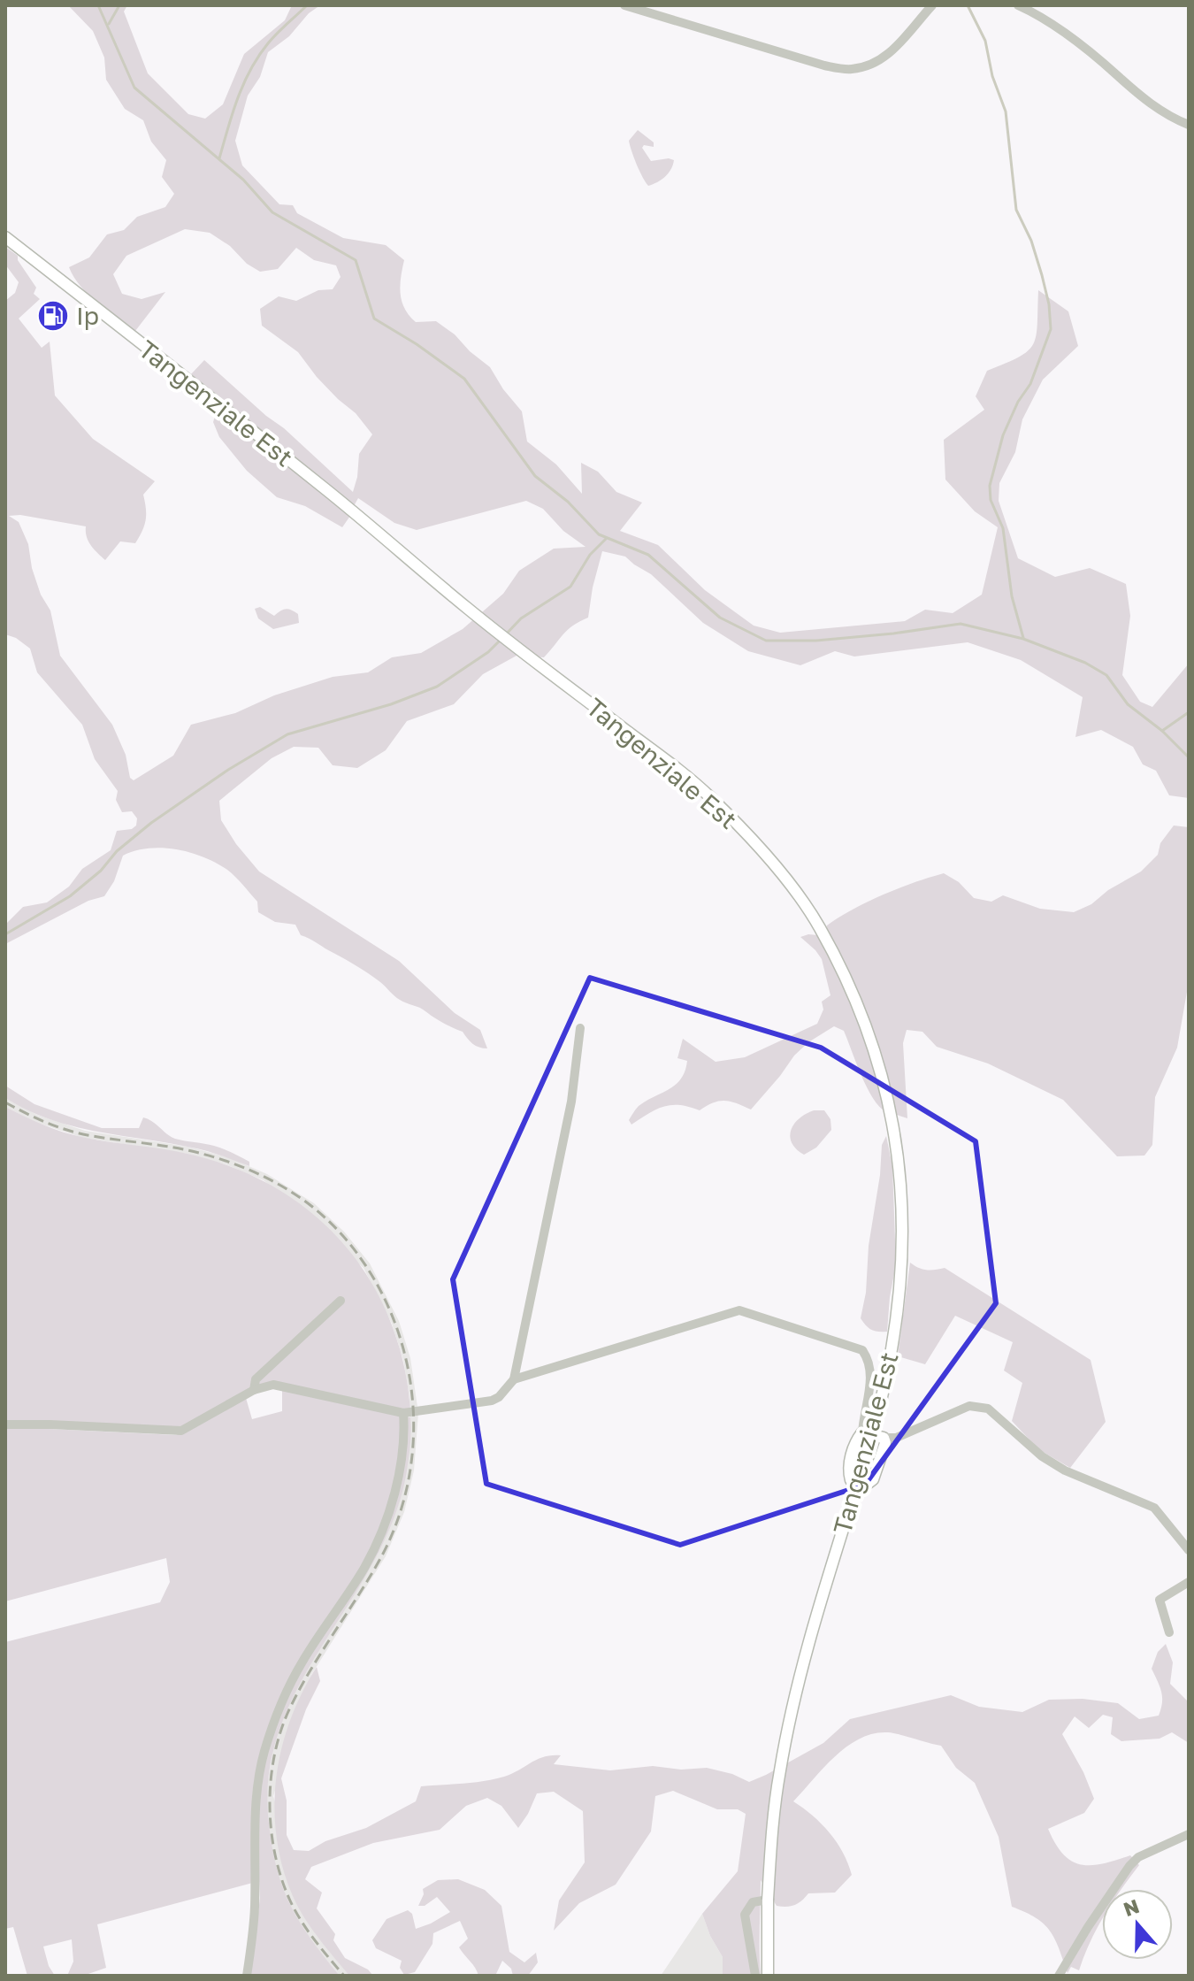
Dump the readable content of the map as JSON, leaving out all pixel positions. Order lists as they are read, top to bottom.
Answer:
{
  "streets": {
    "main road": ["Tangenziale Est"]
  },
  "places": {
    "fuel station": ["Ip"]
  },
  "north": "top"
}
